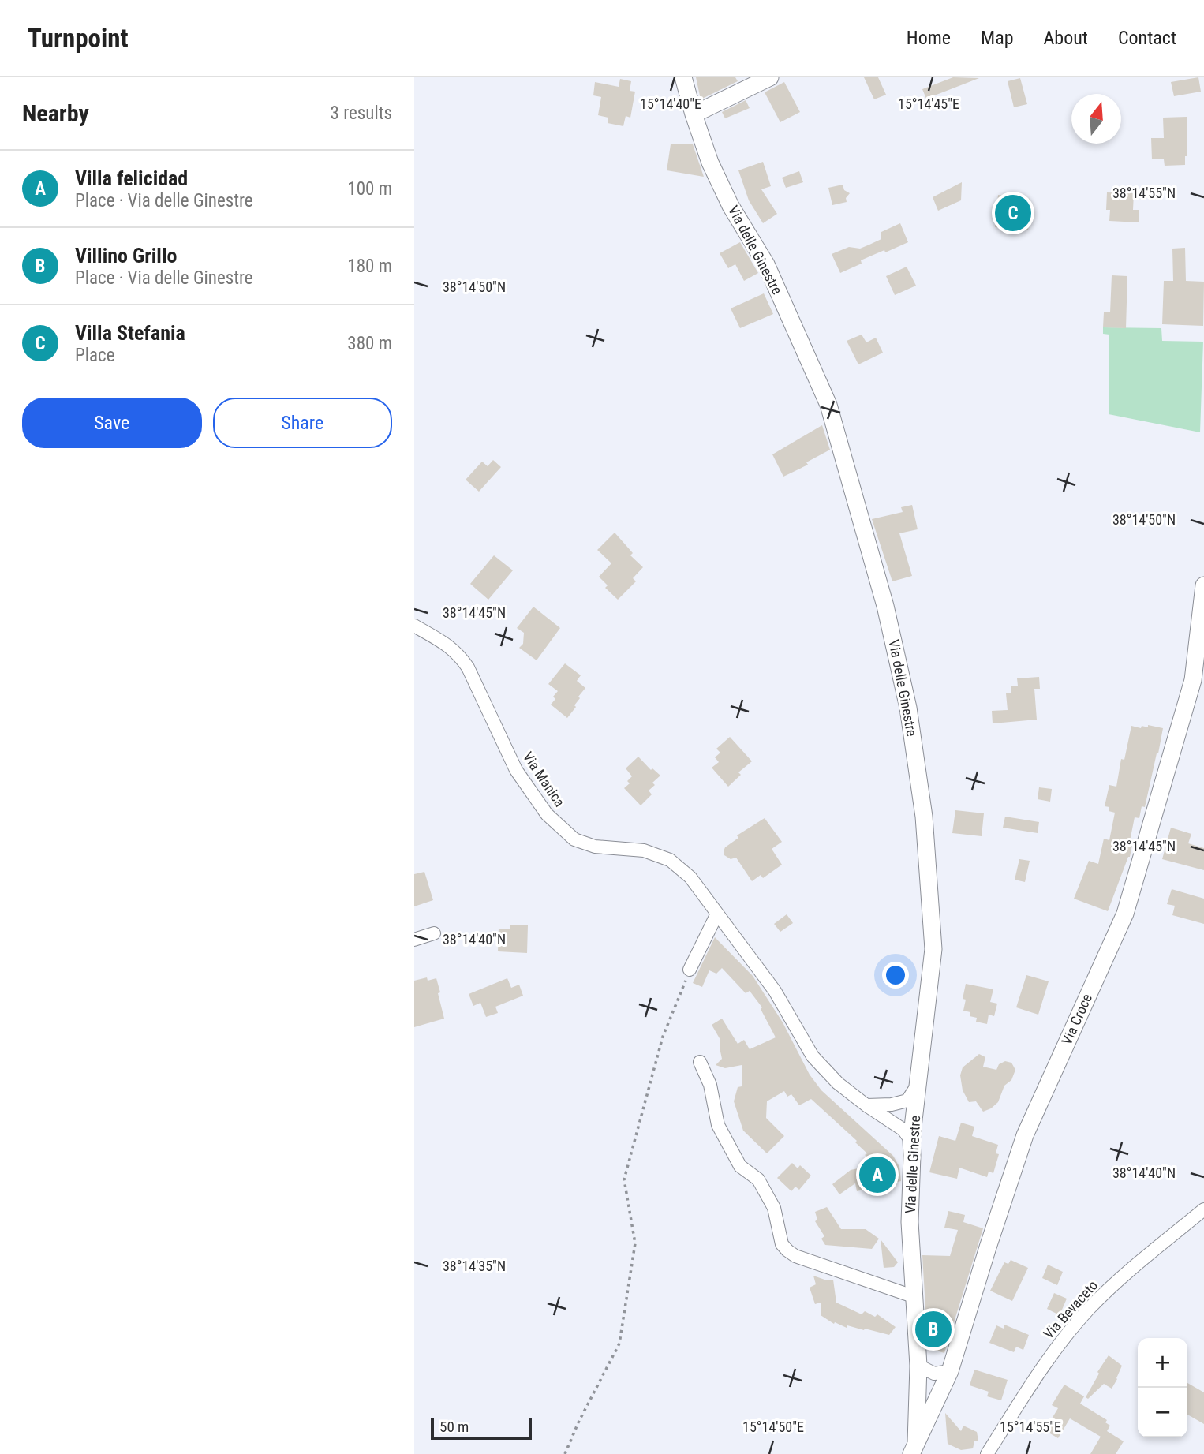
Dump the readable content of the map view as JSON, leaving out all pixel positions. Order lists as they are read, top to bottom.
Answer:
{
  "streets": {
    "street": [
      "Via delle Ginestre",
      "Via Manica",
      "Via Croce",
      "Via Bevaceto"
    ]
  },
  "crossings": [
    ["Via delle Ginestre", "Via Manica"],
    ["Via delle Ginestre", "Via Croce"]
  ],
  "scale_bar": "50 m",
  "north": "top",
  "page": {
    "header": "Turnpoint",
    "nav": [
      "Home",
      "Map",
      "About",
      "Contact"
    ],
    "heading": ["Nearby", "3 results"],
    "list": [
      {
        "mark": "A",
        "name": "Villa felicidad",
        "note": "Place · Via delle Ginestre",
        "value": "100 m"
      },
      {
        "mark": "B",
        "name": "Villino Grillo",
        "note": "Place · Via delle Ginestre",
        "value": "180 m"
      },
      {
        "mark": "C",
        "name": "Villa Stefania",
        "note": "Place",
        "value": "380 m"
      }
    ],
    "pins": ["C", "A", "B"],
    "buttons": ["Save", "Share"],
    "map_buttons": ["+", "−"],
    "scale": "50 m"
  },
  "coordinates": [
    "15°14'40\"E",
    "15°14'45\"E",
    "38°14'55\"N",
    "38°14'50\"N",
    "38°14'45\"N",
    "38°14'40\"N",
    "38°14'35\"N",
    "15°14'50\"E",
    "15°14'55\"E"
  ]
}
